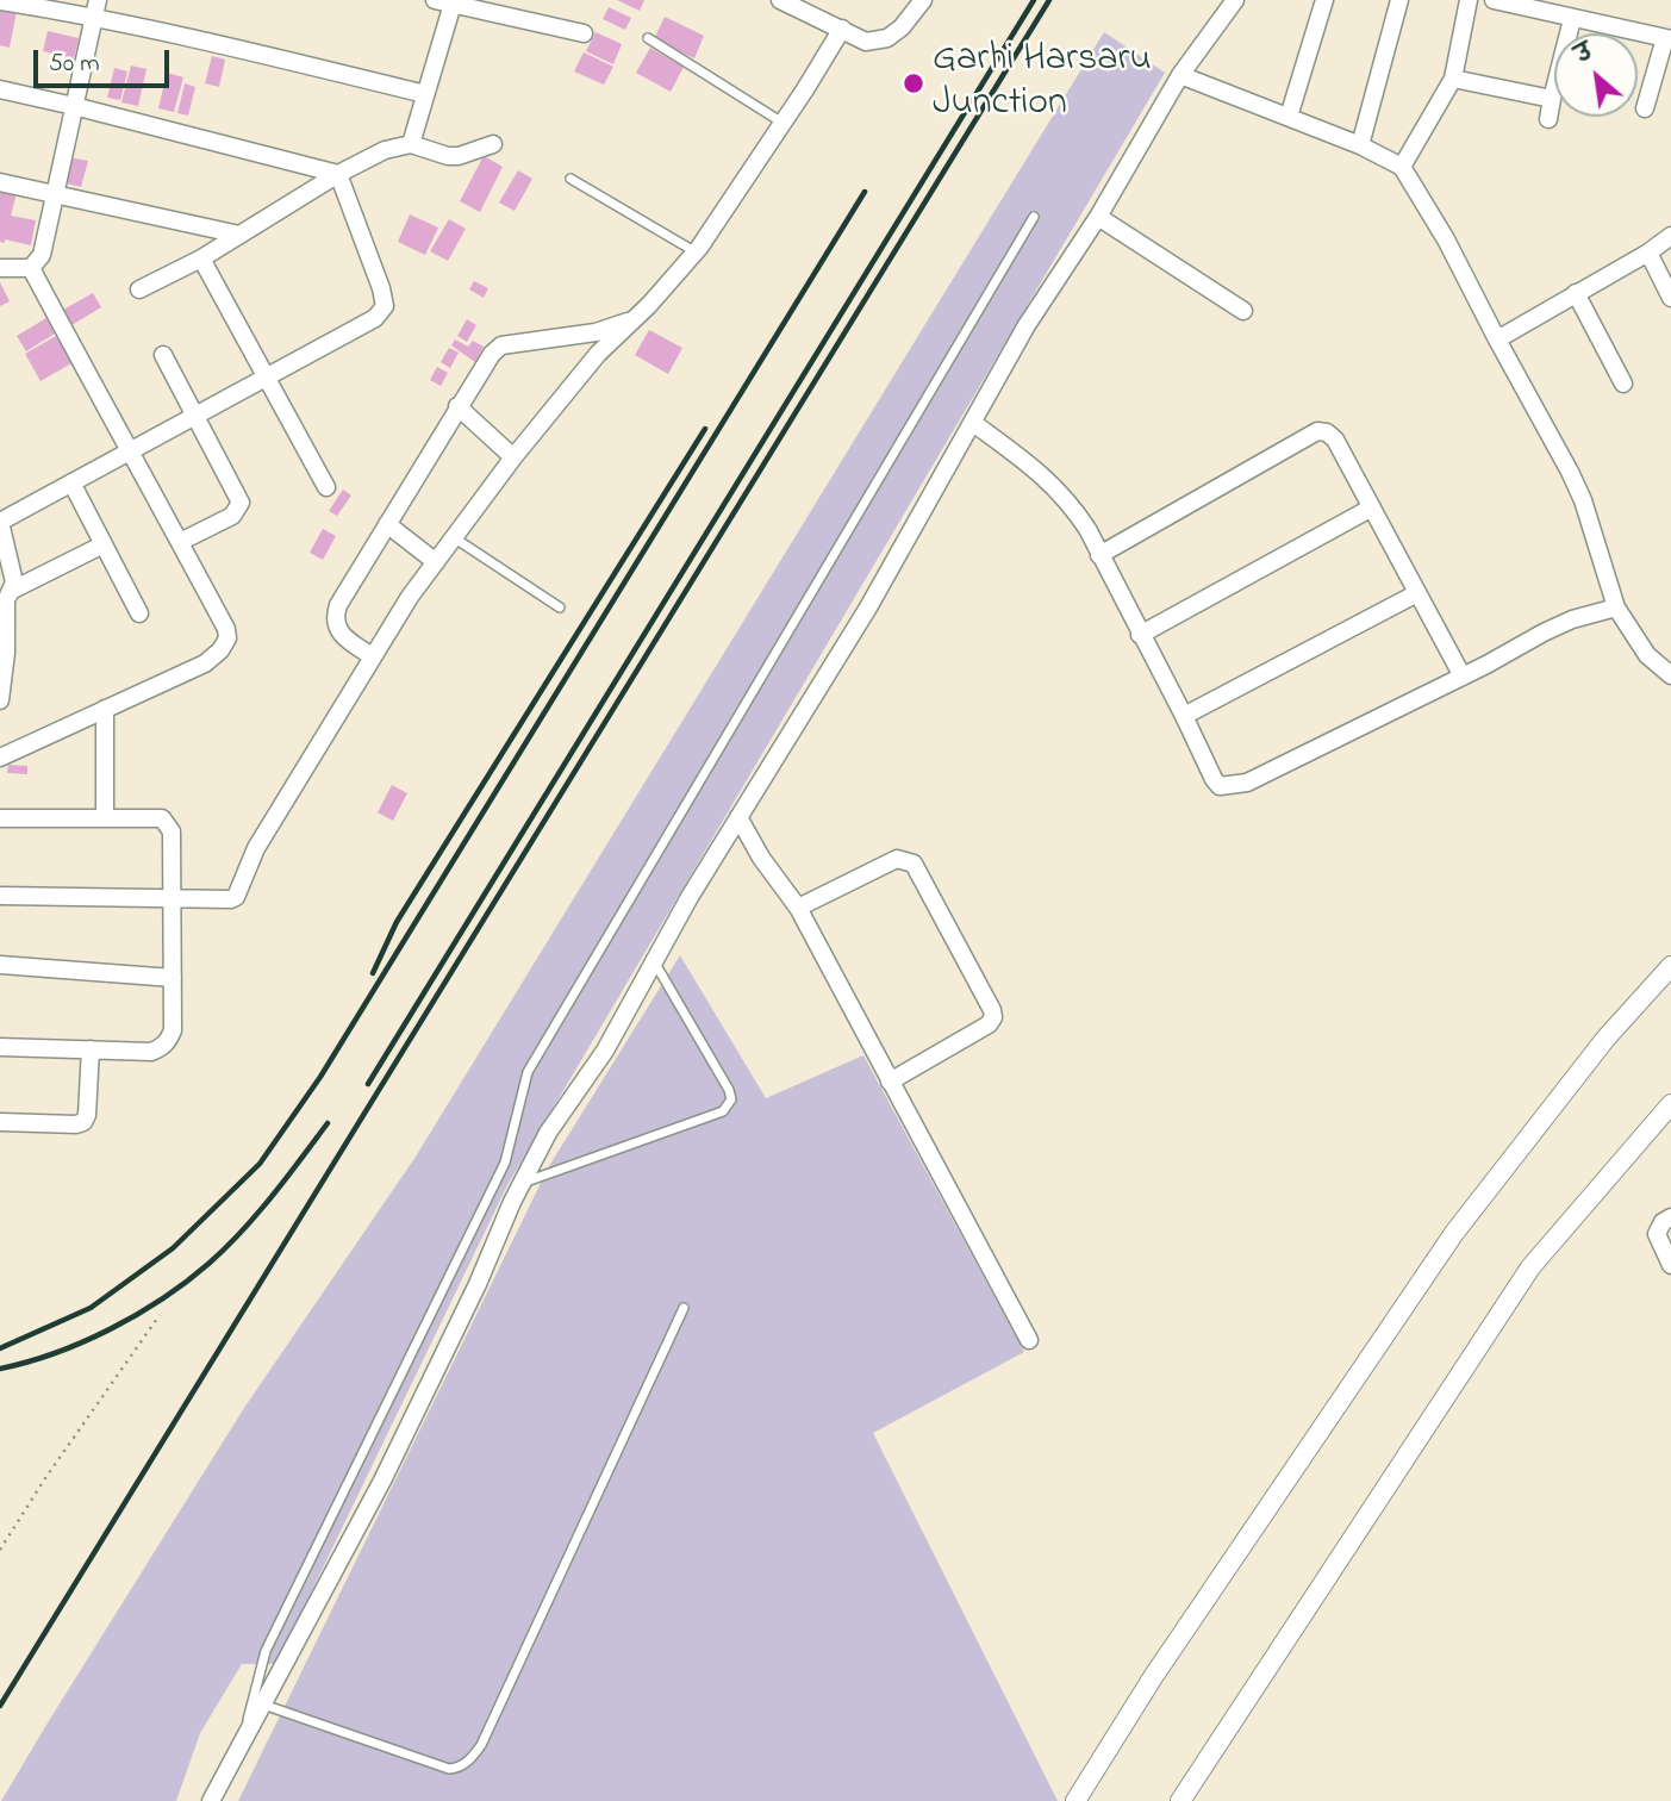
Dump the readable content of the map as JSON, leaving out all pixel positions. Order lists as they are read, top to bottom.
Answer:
{
  "places": ["Garhi Harsaru Junction"],
  "scale_bar": "50 m",
  "north": "top left"
}
